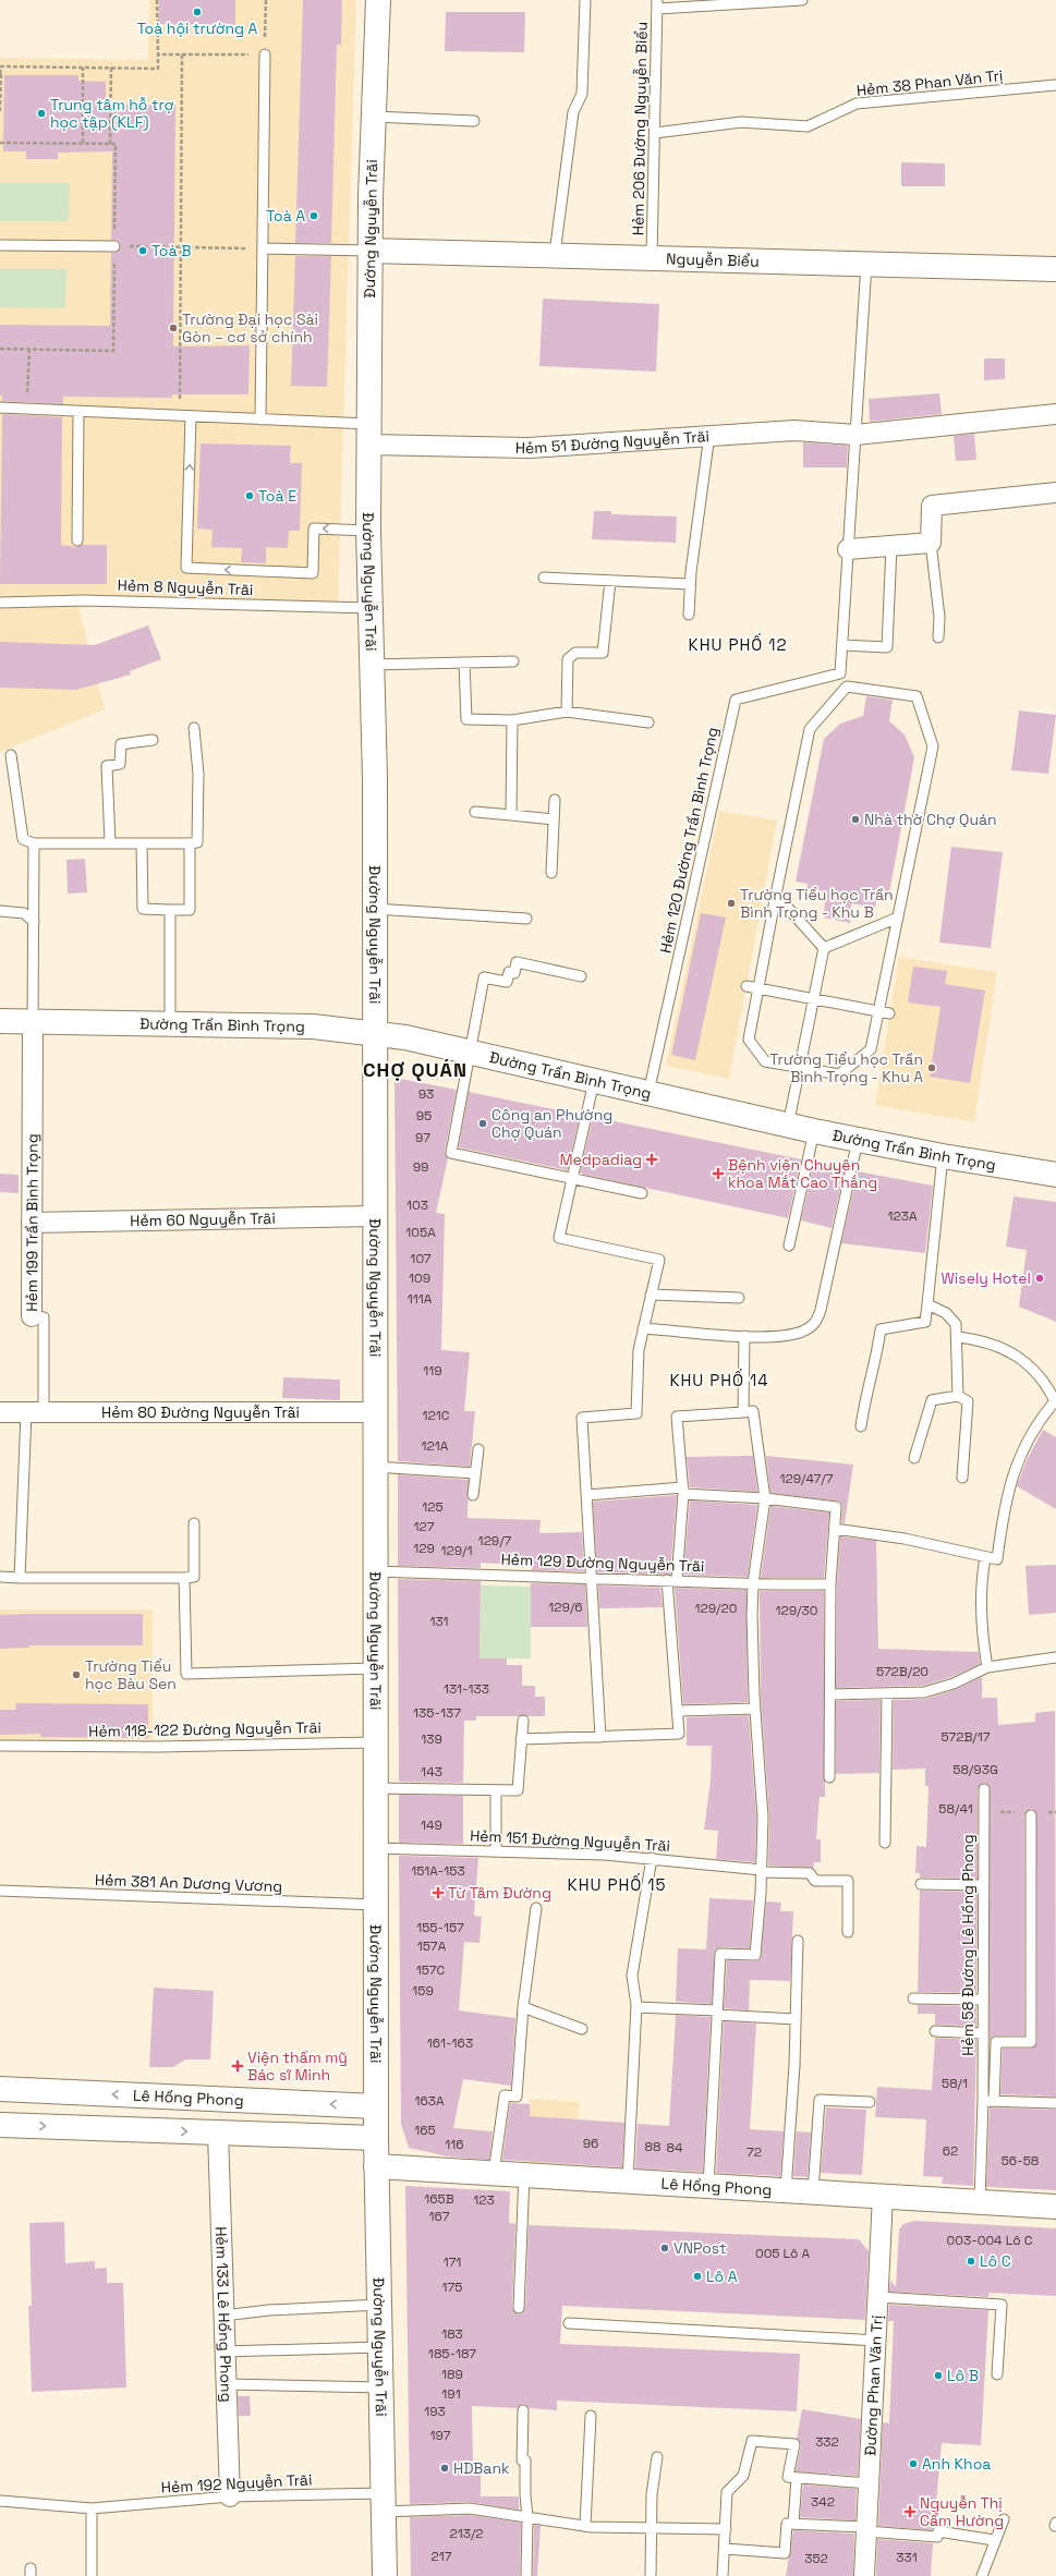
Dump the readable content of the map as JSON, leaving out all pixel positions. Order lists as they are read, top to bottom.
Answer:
{
  "streets": {
    "main road": [
      "Đường Nguyễn Trãi",
      "Nguyễn Biểu",
      "Đường Trần Bình Trọng",
      "Lê Hồng Phong"
    ],
    "street": [
      "Hẻm 51 Đường Nguyễn Trãi",
      "Hẻm 60 Nguyễn Trãi",
      "Hẻm 199 Trần Bình Trọng",
      "Hẻm 80 Đường Nguyễn Trãi",
      "Hẻm 133 Lê Hồng Phong",
      "Đường Phan Văn Trị"
    ],
    "lane": [
      "Hẻm 38 Phan Văn Trị",
      "Hẻm 206 Đường Nguyễn Biểu",
      "Hẻm 8 Nguyễn Trãi",
      "Hẻm 120 Đường Trần Bình Trọng",
      "Hẻm 129 Đường Nguyễn Trãi",
      "Hẻm 118-122 Đường Nguyễn Trãi",
      "Hẻm 151 Đường Nguyễn Trãi",
      "Hẻm 381 An Dương Vương",
      "Hẻm 58 Đường Lê Hồng Phong",
      "Hẻm 192 Nguyễn Trãi"
    ]
  },
  "crossings": [
    ["Hẻm 38 Phan Văn Trị", "Hẻm 206 Đường Nguyễn Biểu"],
    ["Hẻm 206 Đường Nguyễn Biểu", "Nguyễn Biểu"],
    ["Đường Nguyễn Trãi", "Nguyễn Biểu"],
    ["Đường Nguyễn Trãi", "Hẻm 51 Đường Nguyễn Trãi"],
    ["Đường Nguyễn Trãi", "Hẻm 8 Nguyễn Trãi"],
    ["Đường Nguyễn Trãi", "Đường Trần Bình Trọng"],
    ["Đường Nguyễn Trãi", "Hẻm 60 Nguyễn Trãi"],
    ["Đường Nguyễn Trãi", "Hẻm 80 Đường Nguyễn Trãi"],
    ["Đường Nguyễn Trãi", "Hẻm 129 Đường Nguyễn Trãi"],
    ["Đường Nguyễn Trãi", "Hẻm 118-122 Đường Nguyễn Trãi"],
    ["Đường Nguyễn Trãi", "Hẻm 151 Đường Nguyễn Trãi"],
    ["Đường Nguyễn Trãi", "Hẻm 381 An Dương Vương"],
    ["Đường Nguyễn Trãi", "Lê Hồng Phong"],
    ["Đường Nguyễn Trãi", "Hẻm 192 Nguyễn Trãi"],
    ["Hẻm 120 Đường Trần Bình Trọng", "Đường Trần Bình Trọng"],
    ["Đường Trần Bình Trọng", "Hẻm 199 Trần Bình Trọng"],
    ["Hẻm 60 Nguyễn Trãi", "Hẻm 199 Trần Bình Trọng"],
    ["Hẻm 199 Trần Bình Trọng", "Hẻm 80 Đường Nguyễn Trãi"],
    ["Hẻm 58 Đường Lê Hồng Phong", "Lê Hồng Phong"],
    ["Lê Hồng Phong", "Đường Phan Văn Trị"],
    ["Hẻm 133 Lê Hồng Phong", "Hẻm 192 Nguyễn Trãi"]
  ],
  "districts": [
    "KHU PHỐ 12",
    "CHỢ QUÁN",
    "KHU PHỐ 14",
    "KHU PHỐ 15"
  ],
  "places": {
    "other": [
      "Toà hội trường A",
      "Trung tâm hỗ trợ học tập (KLF)",
      "Toà A",
      "Toà B",
      "Trường Đại học Sài Gòn – cơ sở chính",
      "Toà E",
      "Nhà thờ Chợ Quán",
      "Trường Tiểu học Trần Bình Trọng - Khu B",
      "Trường Tiểu học Trần Bình Trọng - Khu A",
      "Công an Phường Chợ Quán",
      "Wisely Hotel",
      "Trường Tiểu học Bàu Sen",
      "VNPost",
      "Lô C",
      "Lô A",
      "Lô B",
      "Anh Khoa",
      "HDBank"
    ],
    "health": [
      "Medpadiag",
      "Bệnh viện Chuyên khoa Mắt Cao Thắng",
      "Từ Tâm Đường",
      "Viện thấm mỹ Bác sĩ Minh",
      "Nguyễn Thị Cẩm Hường"
    ]
  },
  "house_numbers": [
    "93",
    "95",
    "97",
    "99",
    "103",
    "123A",
    "105A",
    "107",
    "109",
    "111A",
    "119",
    "121C",
    "121A",
    "129/47/7",
    "125",
    "127",
    "129/7",
    "129",
    "129/1",
    "129/6",
    "129/20",
    "129/30",
    "131",
    "572B/20",
    "131-133",
    "135-137",
    "572B/17",
    "139",
    "58/93G",
    "143",
    "58/41",
    "149",
    "151A-153",
    "155-157",
    "157A",
    "157C",
    "159",
    "161-163",
    "58/1",
    "163A",
    "165",
    "96",
    "116",
    "88",
    "84",
    "62",
    "72",
    "56-58",
    "165B",
    "123",
    "167",
    "003-004 Lô C",
    "005 Lô A",
    "171",
    "175",
    "183",
    "185-187",
    "189",
    "191",
    "193",
    "197",
    "332",
    "342",
    "213/2",
    "217",
    "331",
    "352"
  ]
}
